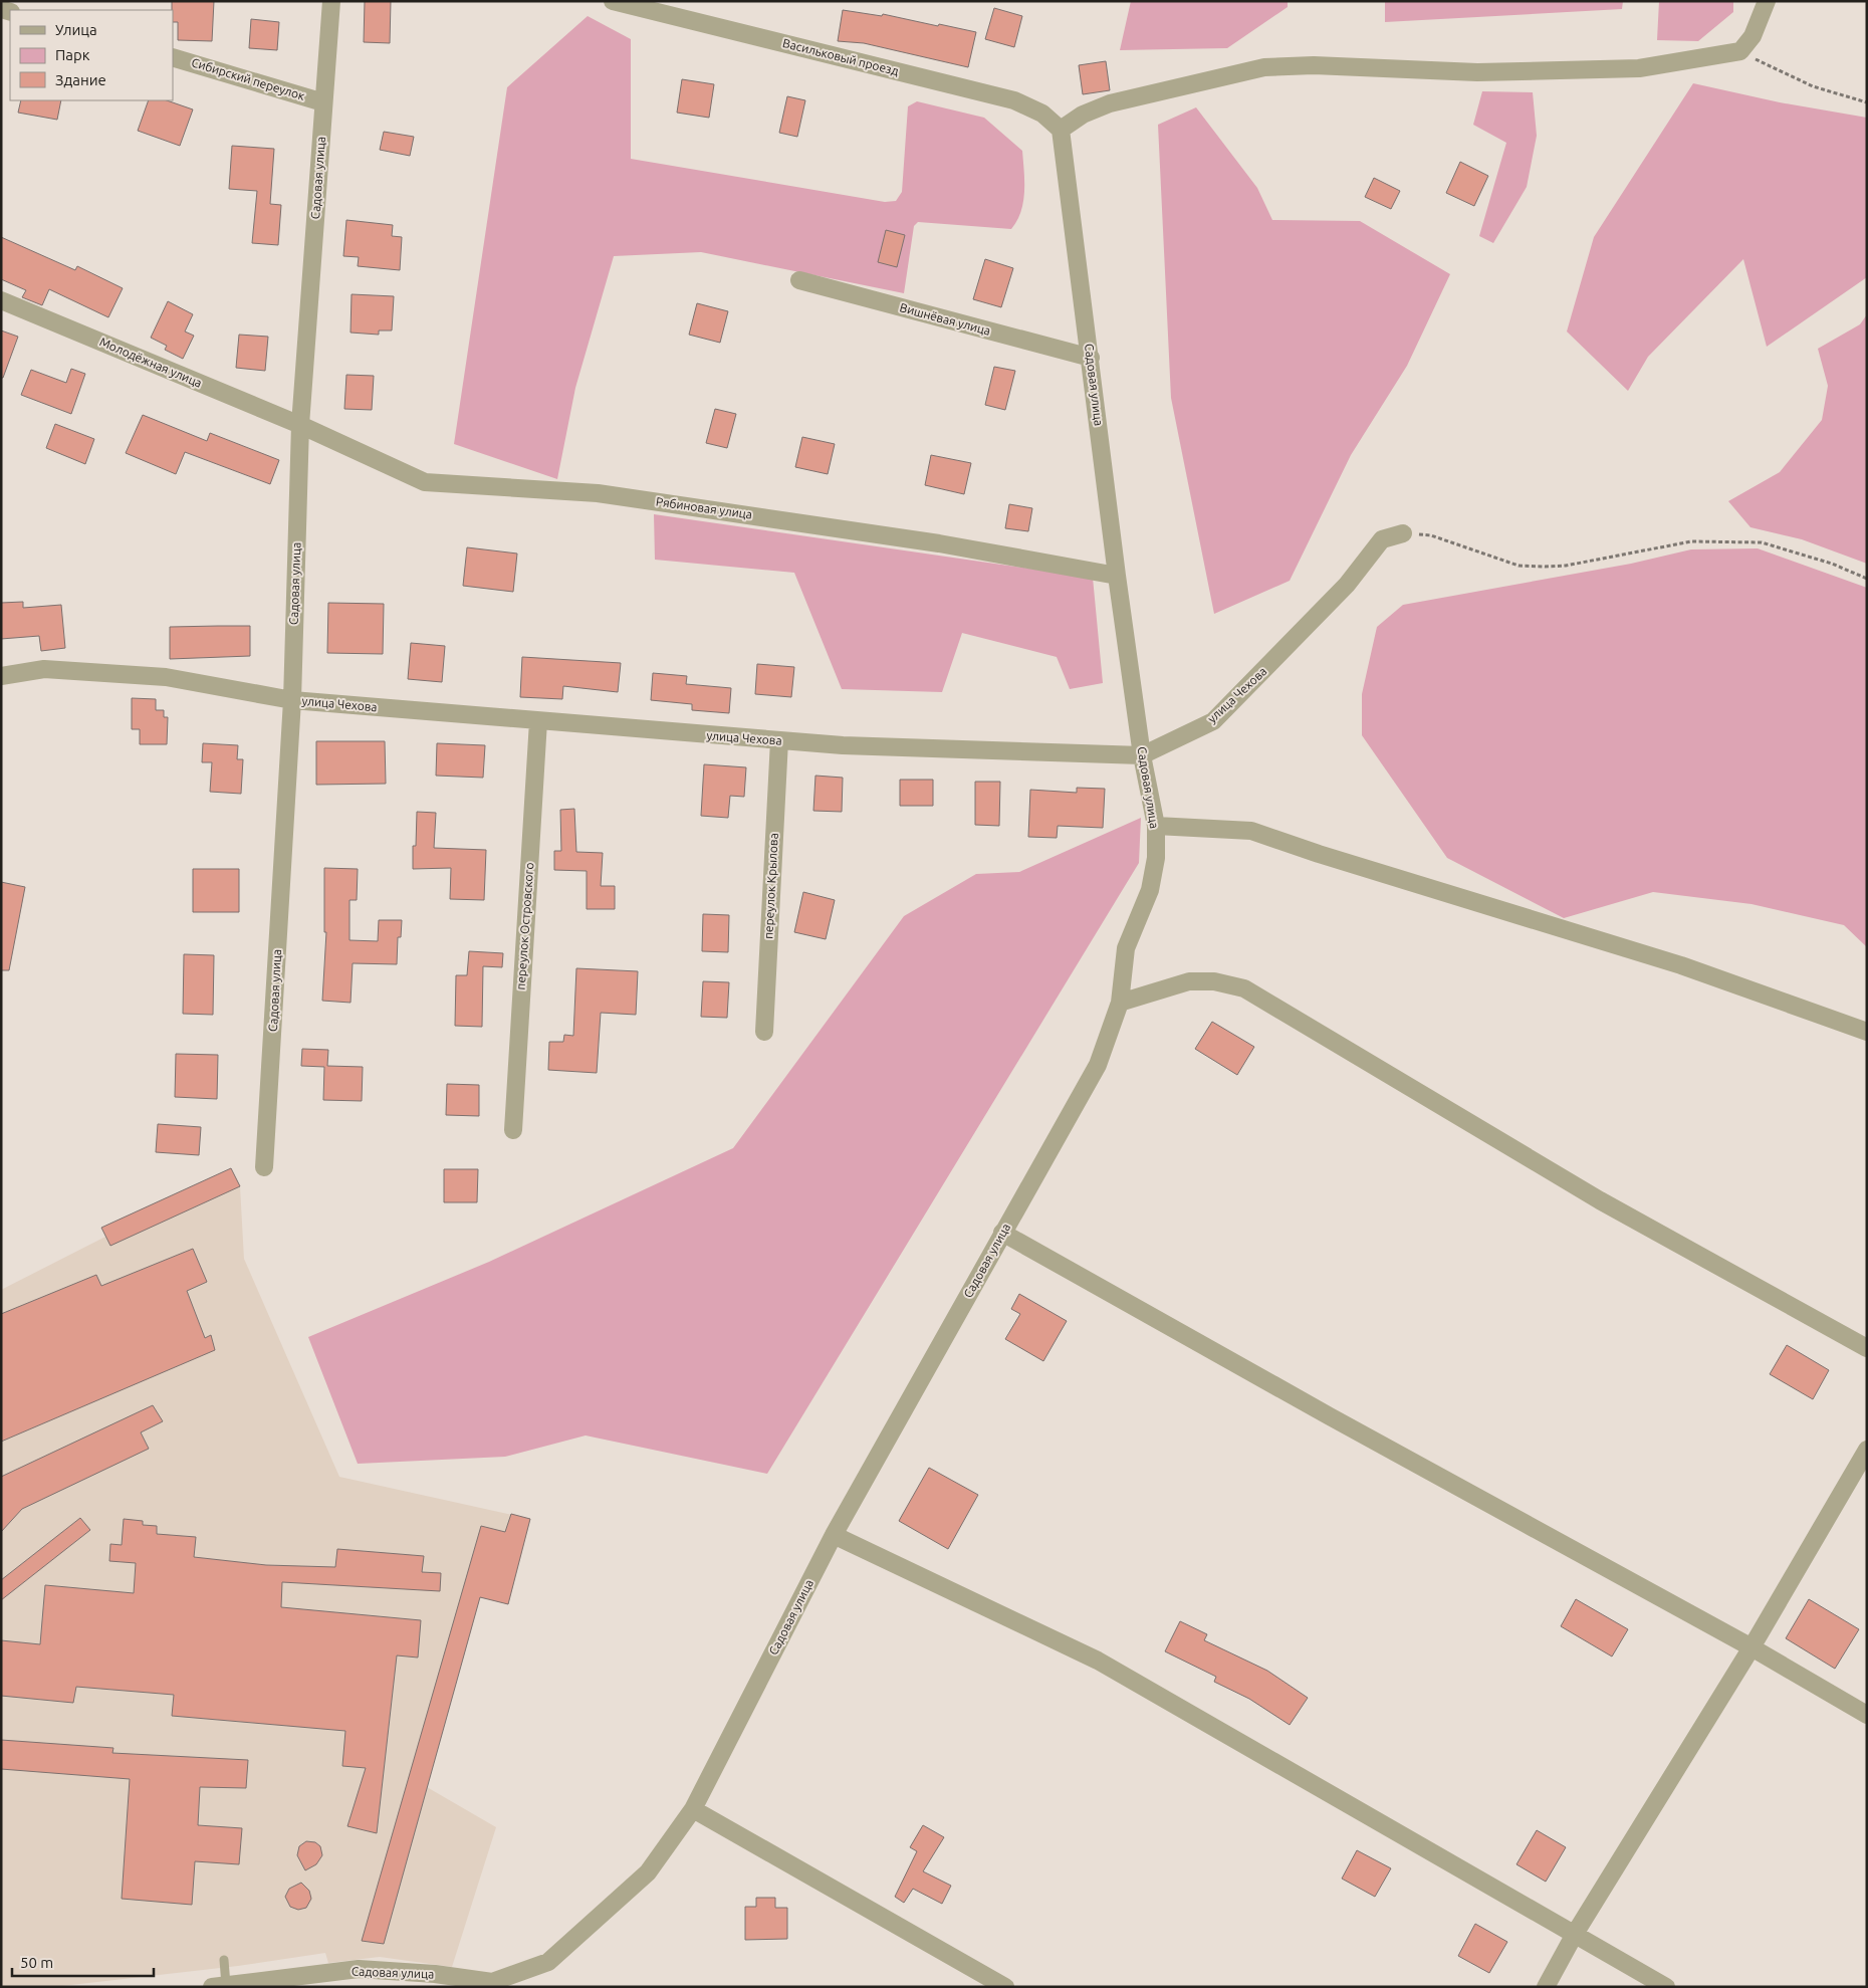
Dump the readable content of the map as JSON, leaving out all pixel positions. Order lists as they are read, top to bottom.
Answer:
{
  "streets": {
    "street": [
      "Васильковый проезд",
      "Сибирский переулок",
      "Садовая улица",
      "Вишнёвая улица",
      "Молодёжная улица",
      "Рябиновая улица",
      "улица Чехова",
      "переулок Крылова",
      "переулок Островского"
    ]
  },
  "crossings": [
    ["Васильковый проезд", "Садовая улица"],
    ["Сибирский переулок", "Садовая улица"],
    ["Садовая улица", "Вишнёвая улица"],
    ["Садовая улица", "Молодёжная улица"],
    ["Садовая улица", "Рябиновая улица"],
    ["Садовая улица", "улица Чехова"],
    ["Молодёжная улица", "Рябиновая улица"],
    ["улица Чехова", "переулок Крылова"],
    ["улица Чехова", "переулок Островского"]
  ],
  "legend": ["Улица", "Парк", "Здание"],
  "scale_bar": "50 m"
}
